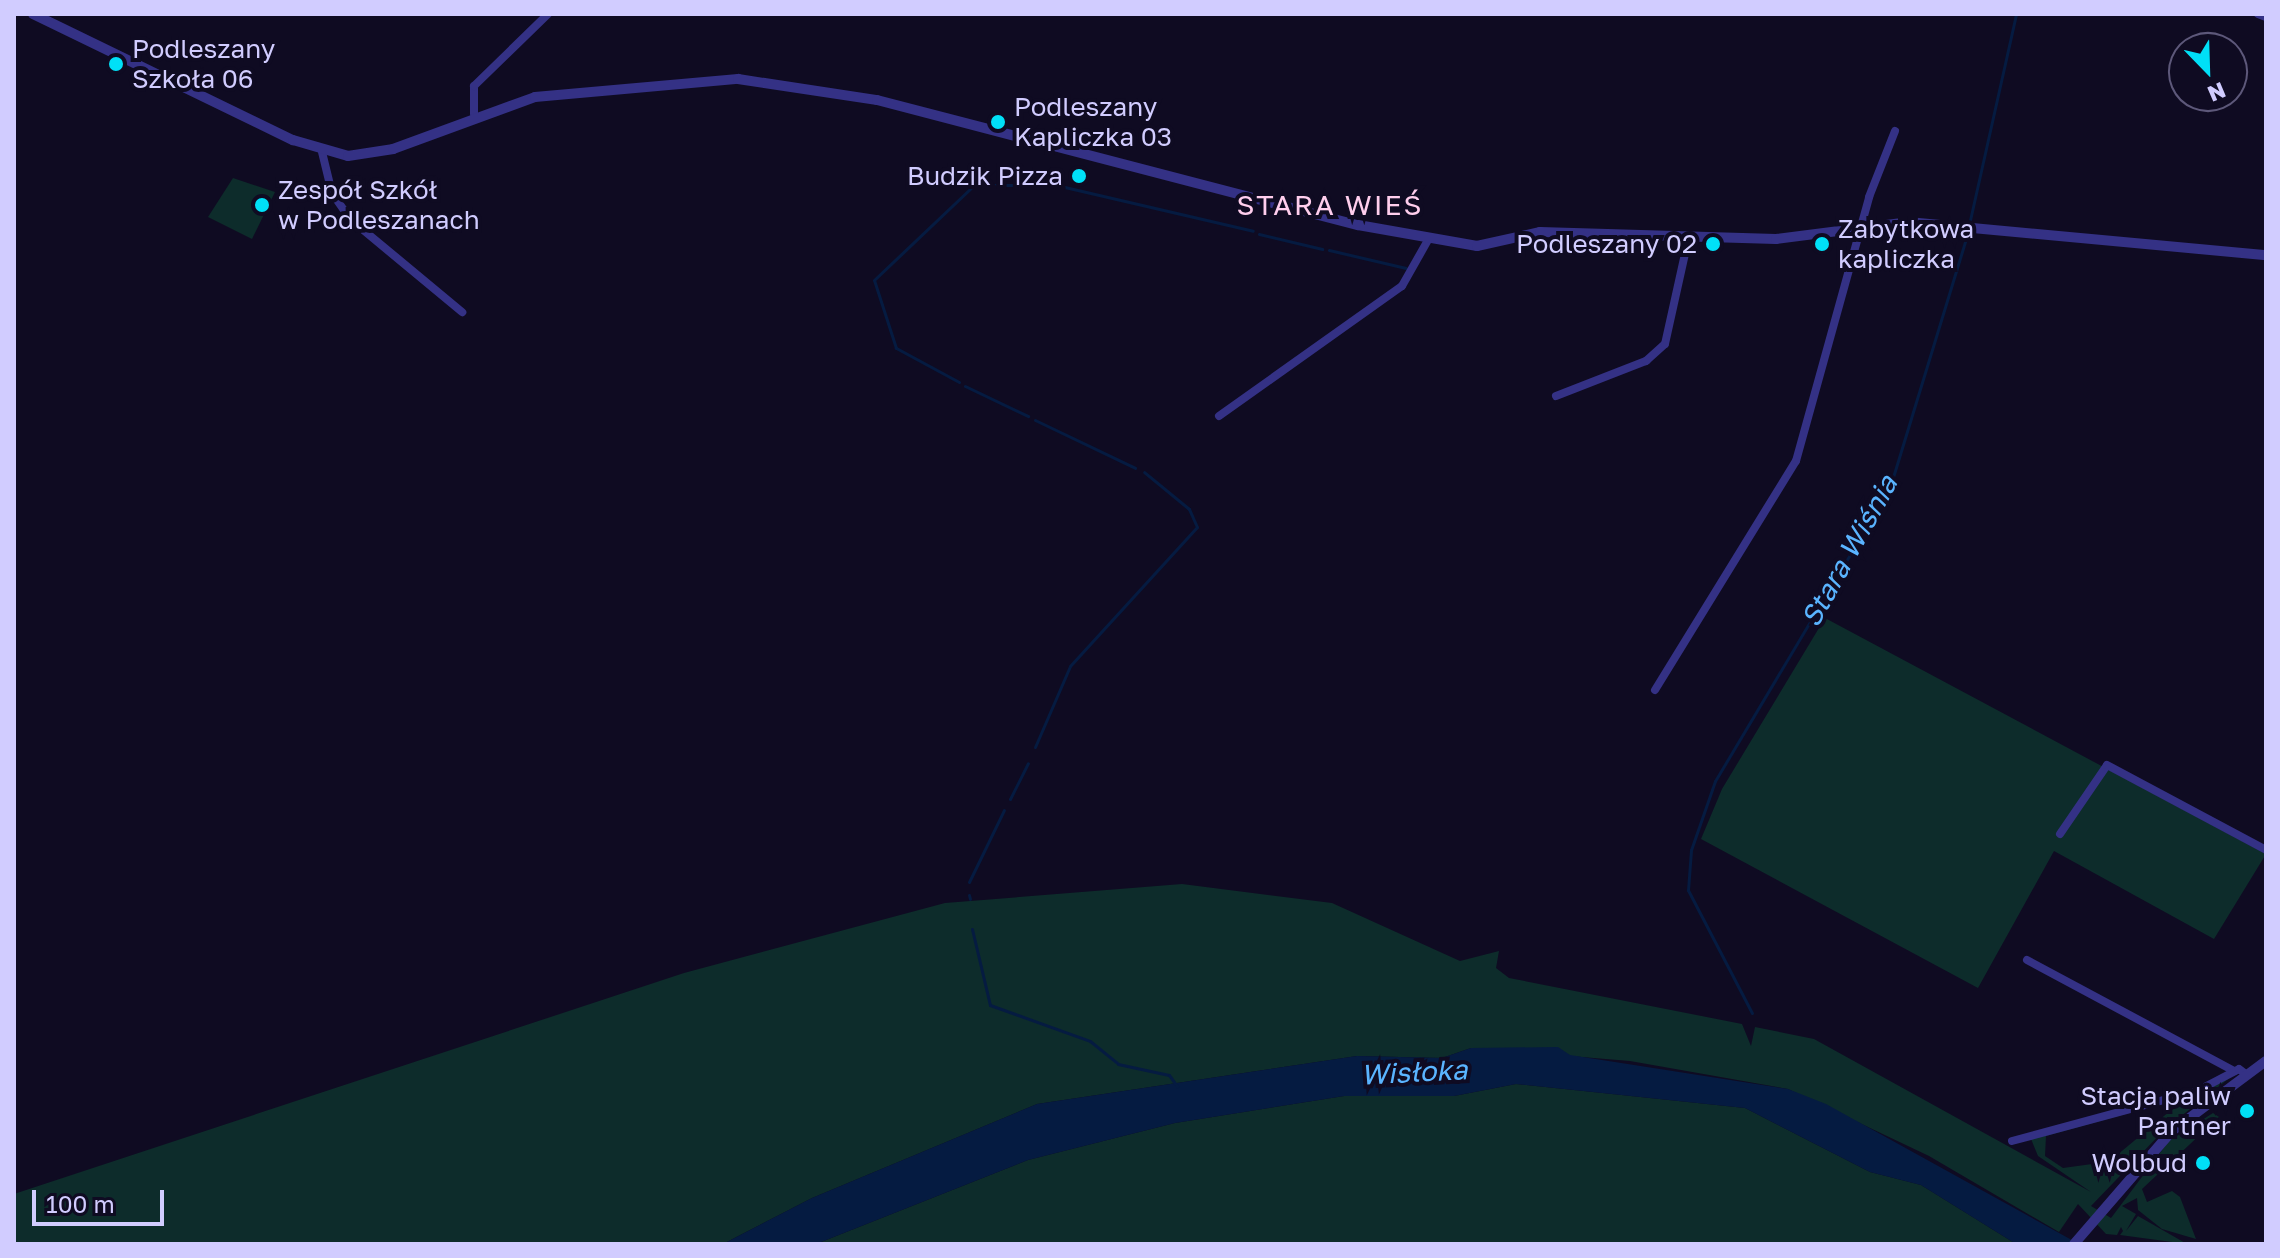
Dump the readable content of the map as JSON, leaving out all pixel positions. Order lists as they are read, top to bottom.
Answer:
{
  "districts": ["STARA WIEŚ"],
  "water": ["Stara Wiśnia", "Wisłoka"],
  "places": [
    "Podleszany Szkoła 06",
    "Podleszany Kapliczka 03",
    "Budzik Pizza",
    "Zespół Szkół w Podleszanach",
    "Podleszany 02",
    "Zabytkowa kapliczka",
    "Stacja paliw Partner",
    "Wolbud"
  ],
  "scale_bar": "100 m",
  "north": "bottom right"
}
